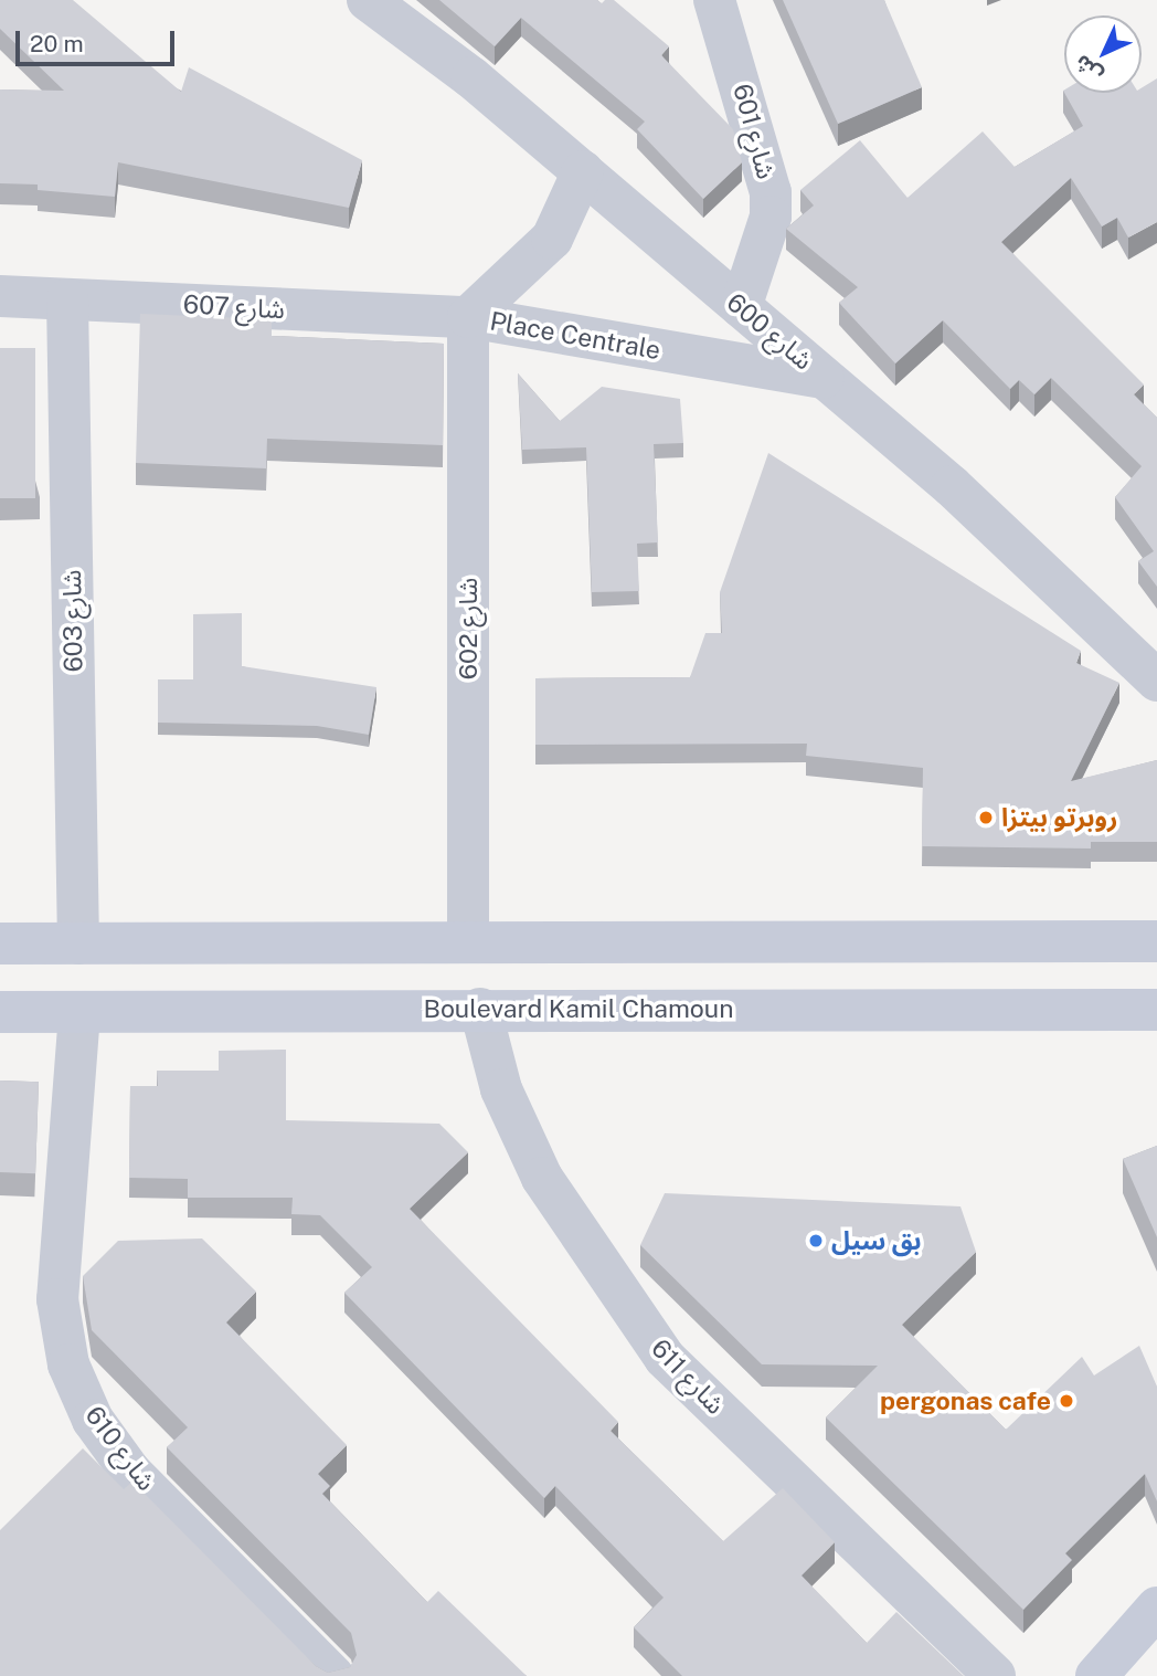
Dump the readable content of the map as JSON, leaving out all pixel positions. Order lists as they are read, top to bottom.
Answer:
{
  "streets": {
    "main road": ["Boulevard Kamil Chamoun"],
    "street": [
      "شارع 601",
      "شارع 607",
      "شارع 600",
      "Place Centrale",
      "شارع 603",
      "شارع 602",
      "شارع 611",
      "شارع 610"
    ]
  },
  "crossings": [
    ["شارع 601", "شارع 600"],
    ["شارع 607", "Place Centrale"],
    ["شارع 607", "شارع 603"],
    ["شارع 607", "شارع 602"],
    ["شارع 600", "Place Centrale"],
    ["Place Centrale", "شارع 602"],
    ["Boulevard Kamil Chamoun", "شارع 611"],
    ["Boulevard Kamil Chamoun", "شارع 610"]
  ],
  "places": ["روبرتو بيتزا", "بق سيل", "pergonas cafe"],
  "scale_bar": "20 m",
  "north": "bottom left"
}
